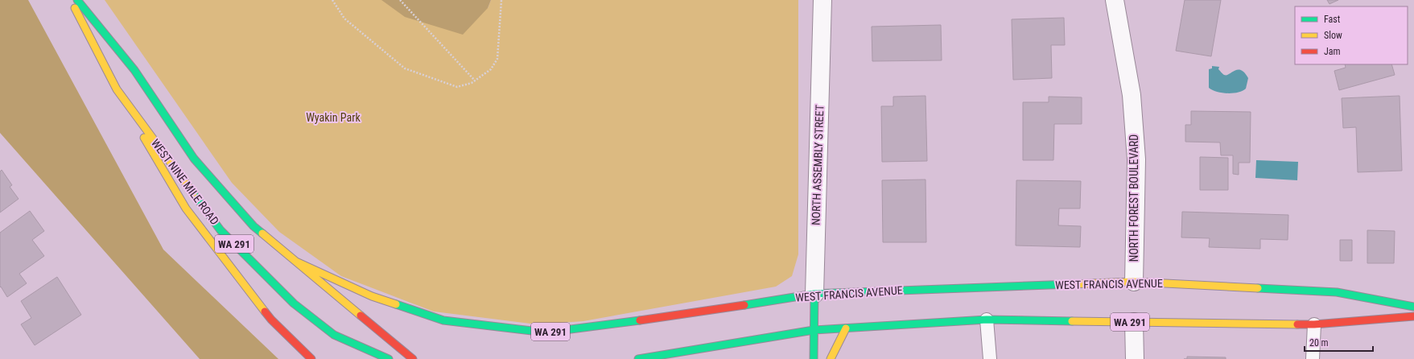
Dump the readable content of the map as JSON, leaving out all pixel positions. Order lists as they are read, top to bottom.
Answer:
{
  "streets": {
    "main road": [
      "NORTH ASSEMBLY STREET",
      "WEST NINE MILE ROAD",
      "WA 291",
      "WEST FRANCIS AVENUE"
    ],
    "street": ["NORTH FOREST BOULEVARD"]
  },
  "crossings": [
    ["NORTH ASSEMBLY STREET", "WA 291"],
    ["NORTH ASSEMBLY STREET", "WEST FRANCIS AVENUE"],
    ["WEST NINE MILE ROAD", "WEST FRANCIS AVENUE"],
    ["NORTH FOREST BOULEVARD", "WEST FRANCIS AVENUE"]
  ],
  "parks": ["Wyakin Park"],
  "legend": ["Fast", "Slow", "Jam"],
  "scale_bar": "20 m"
}
